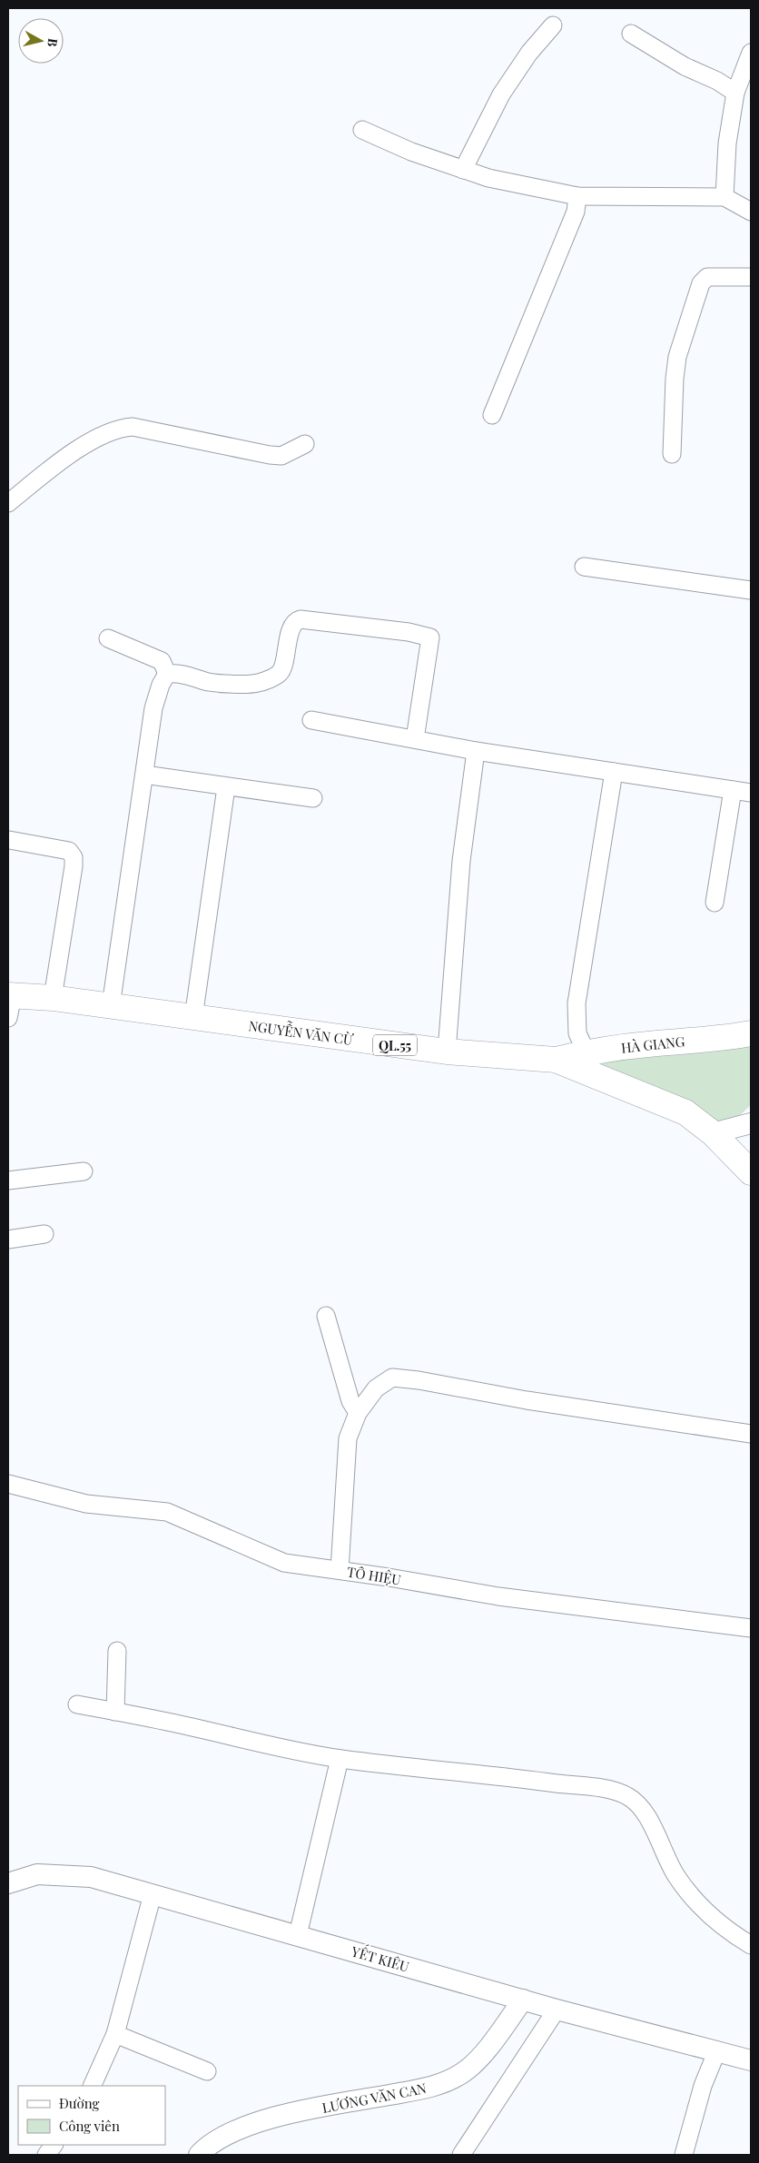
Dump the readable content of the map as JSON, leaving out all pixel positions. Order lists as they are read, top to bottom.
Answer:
{
  "streets": {
    "highway": ["NGUYỄN VĂN CỪ", "HÀ GIANG", "QL.55"],
    "street": ["TÔ HIỆU", "YẾT KIÊU", "LƯƠNG VĂN CAN"]
  },
  "crossings": [
    ["NGUYỄN VĂN CỪ", "HÀ GIANG"],
    ["YẾT KIÊU", "LƯƠNG VĂN CAN"]
  ],
  "legend": ["Đường", "Công viên"],
  "north": "right"
}
